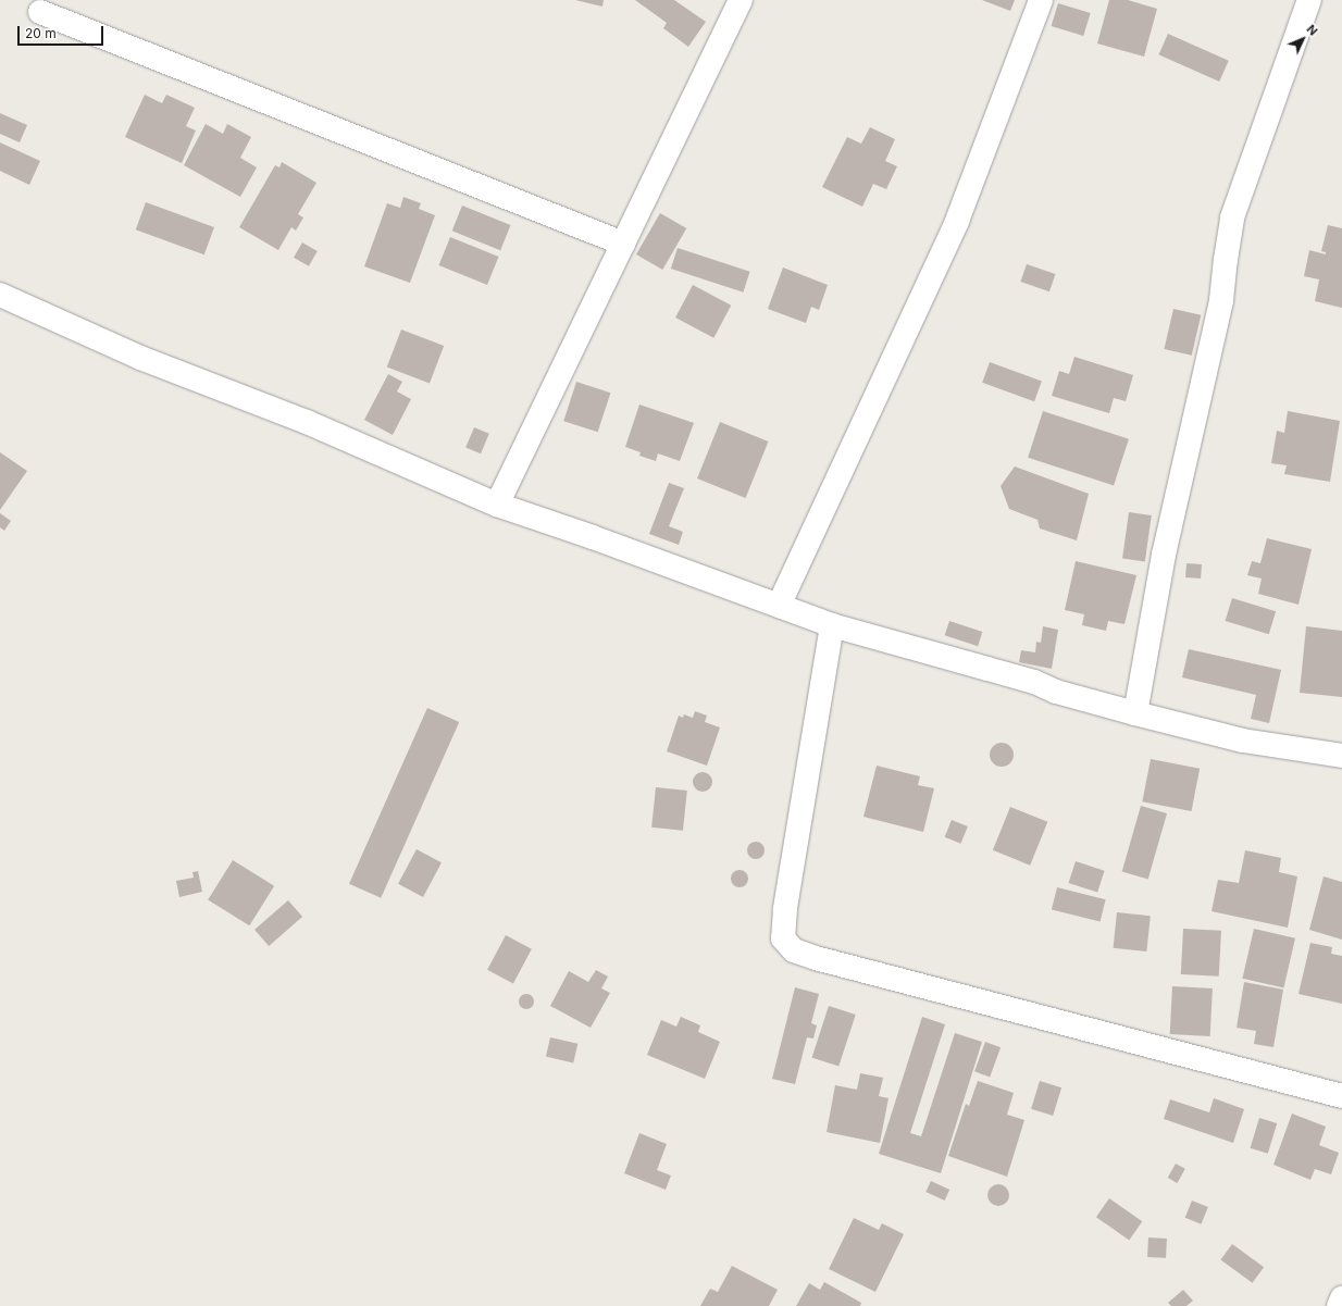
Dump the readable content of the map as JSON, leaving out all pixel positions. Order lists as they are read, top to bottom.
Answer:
{
  "scale_bar": "20 m",
  "north": "top right"
}
